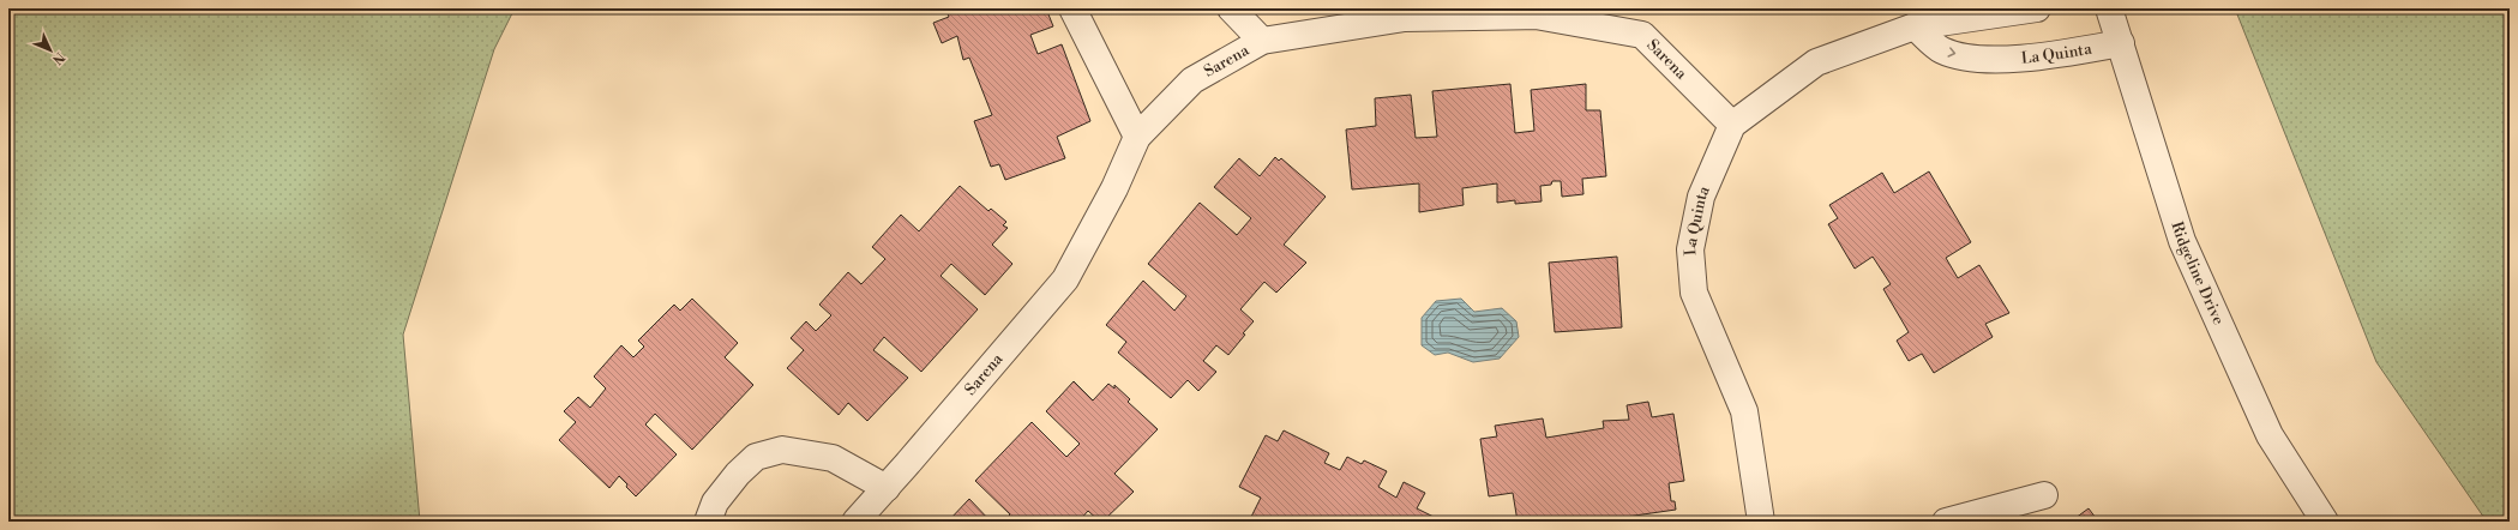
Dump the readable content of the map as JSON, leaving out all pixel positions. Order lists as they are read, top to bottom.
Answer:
{
  "streets": {
    "street": ["La Quinta", "Sarena", "Ridgeline Drive"]
  },
  "crossings": [
    ["La Quinta", "Sarena"],
    ["La Quinta", "Ridgeline Drive"]
  ],
  "north": "bottom right"
}
